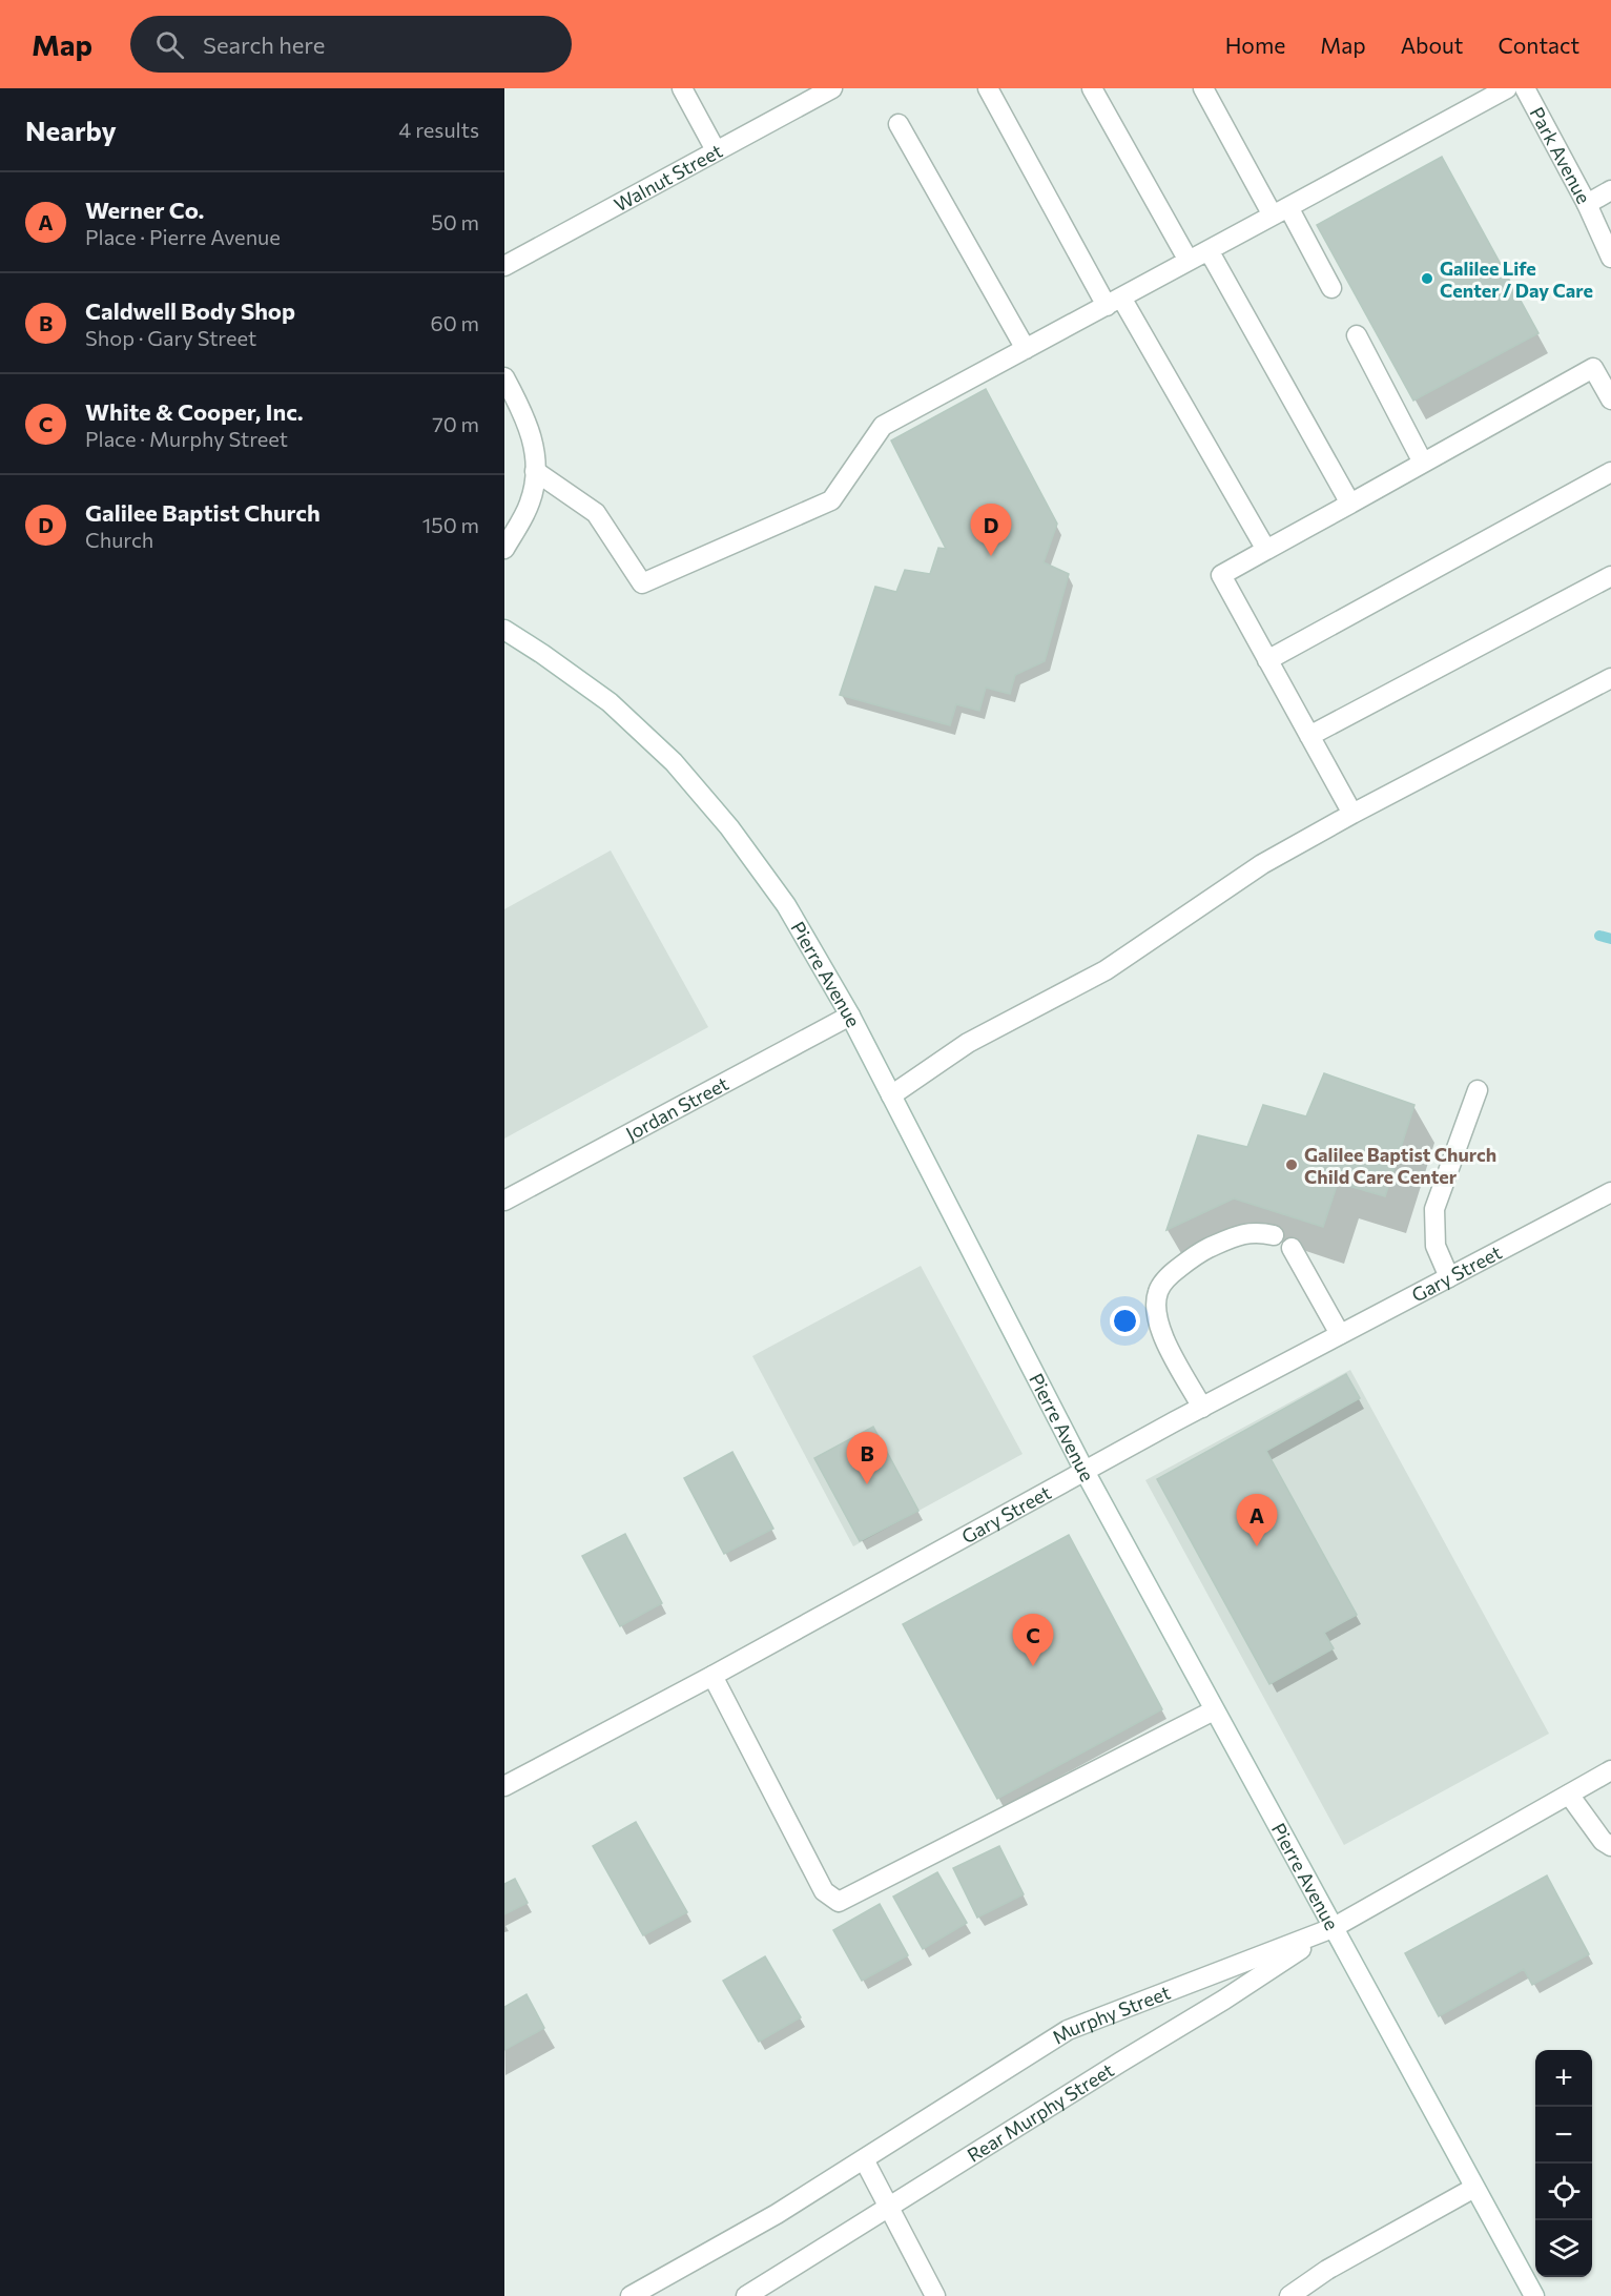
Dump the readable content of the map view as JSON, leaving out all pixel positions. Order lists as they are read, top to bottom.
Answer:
{
  "streets": {
    "street": [
      "Park Avenue",
      "Walnut Street",
      "Pierre Avenue",
      "Jordan Street",
      "Gary Street",
      "Murphy Street",
      "Rear Murphy Street"
    ]
  },
  "crossings": [
    ["Pierre Avenue", "Jordan Street"],
    ["Pierre Avenue", "Gary Street"],
    ["Pierre Avenue", "Murphy Street"],
    ["Pierre Avenue", "Rear Murphy Street"],
    ["Murphy Street", "Rear Murphy Street"]
  ],
  "places": ["Galilee Life Center / Day Care", "Galilee Baptist Church Child Care Center"],
  "page": {
    "header": "Map",
    "search": "Search here",
    "nav": [
      "Home",
      "Map",
      "About",
      "Contact"
    ],
    "heading": ["Nearby", "4 results"],
    "list": [
      {
        "mark": "A",
        "name": "Werner Co.",
        "note": "Place · Pierre Avenue",
        "value": "50 m"
      },
      {
        "mark": "B",
        "name": "Caldwell Body Shop",
        "note": "Shop · Gary Street",
        "value": "60 m"
      },
      {
        "mark": "C",
        "name": "White & Cooper, Inc.",
        "note": "Place · Murphy Street",
        "value": "70 m"
      },
      {
        "mark": "D",
        "name": "Galilee Baptist Church",
        "note": "Church",
        "value": "150 m"
      }
    ],
    "pins": [
      "D",
      "B",
      "A",
      "C"
    ],
    "map_buttons": ["+", "−"]
  }
}
